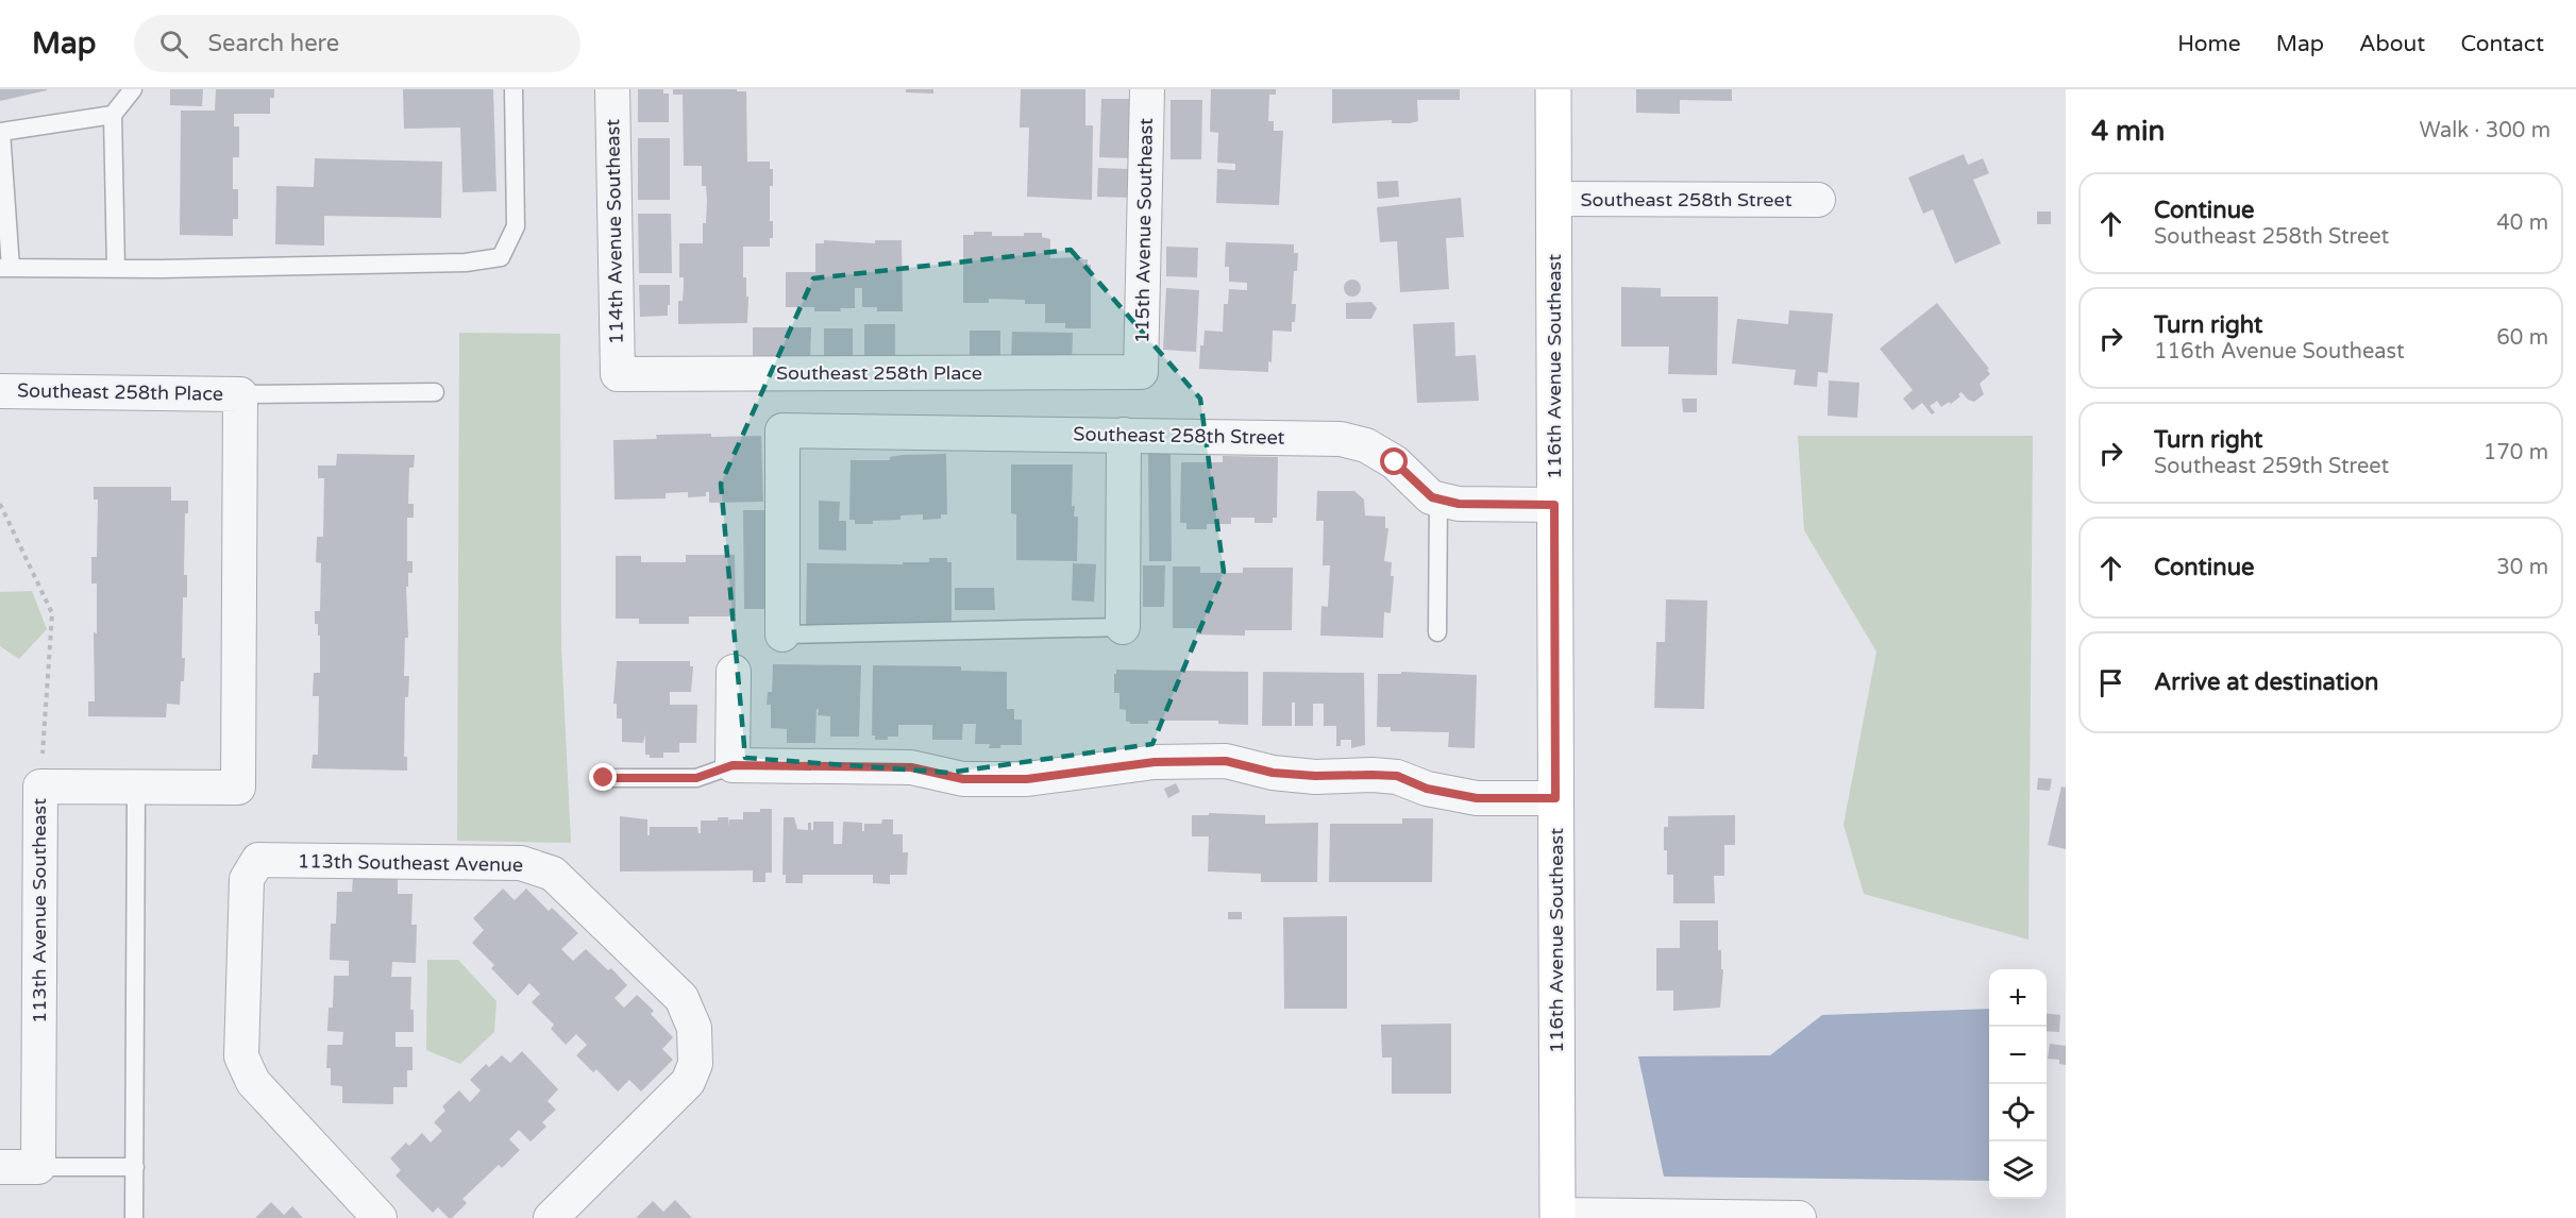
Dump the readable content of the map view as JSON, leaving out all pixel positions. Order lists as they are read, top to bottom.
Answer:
{
  "streets": {
    "main road": ["116th Avenue Southeast"],
    "street": [
      "Southeast 258th Street",
      "115th Avenue Southeast",
      "114th Avenue Southeast",
      "Southeast 258th Place",
      "113th Southeast Avenue",
      "113th Avenue Southeast"
    ]
  },
  "crossings": [
    ["Southeast 258th Street", "116th Avenue Southeast"],
    ["115th Avenue Southeast", "Southeast 258th Place"],
    ["114th Avenue Southeast", "Southeast 258th Place"],
    ["Southeast 258th Place", "113th Avenue Southeast"]
  ],
  "page": {
    "header": "Map",
    "search": "Search here",
    "nav": [
      "Home",
      "Map",
      "About",
      "Contact"
    ],
    "heading": ["4 min", "Walk · 300 m"],
    "list": [
      ["Continue", "Southeast 258th Street", "40 m"],
      ["Turn right", "116th Avenue Southeast", "60 m"],
      ["Turn right", "Southeast 259th Street", "170 m"],
      ["Continue", "30 m"],
      "Arrive at destination"
    ],
    "map_buttons": ["+", "−"]
  }
}
